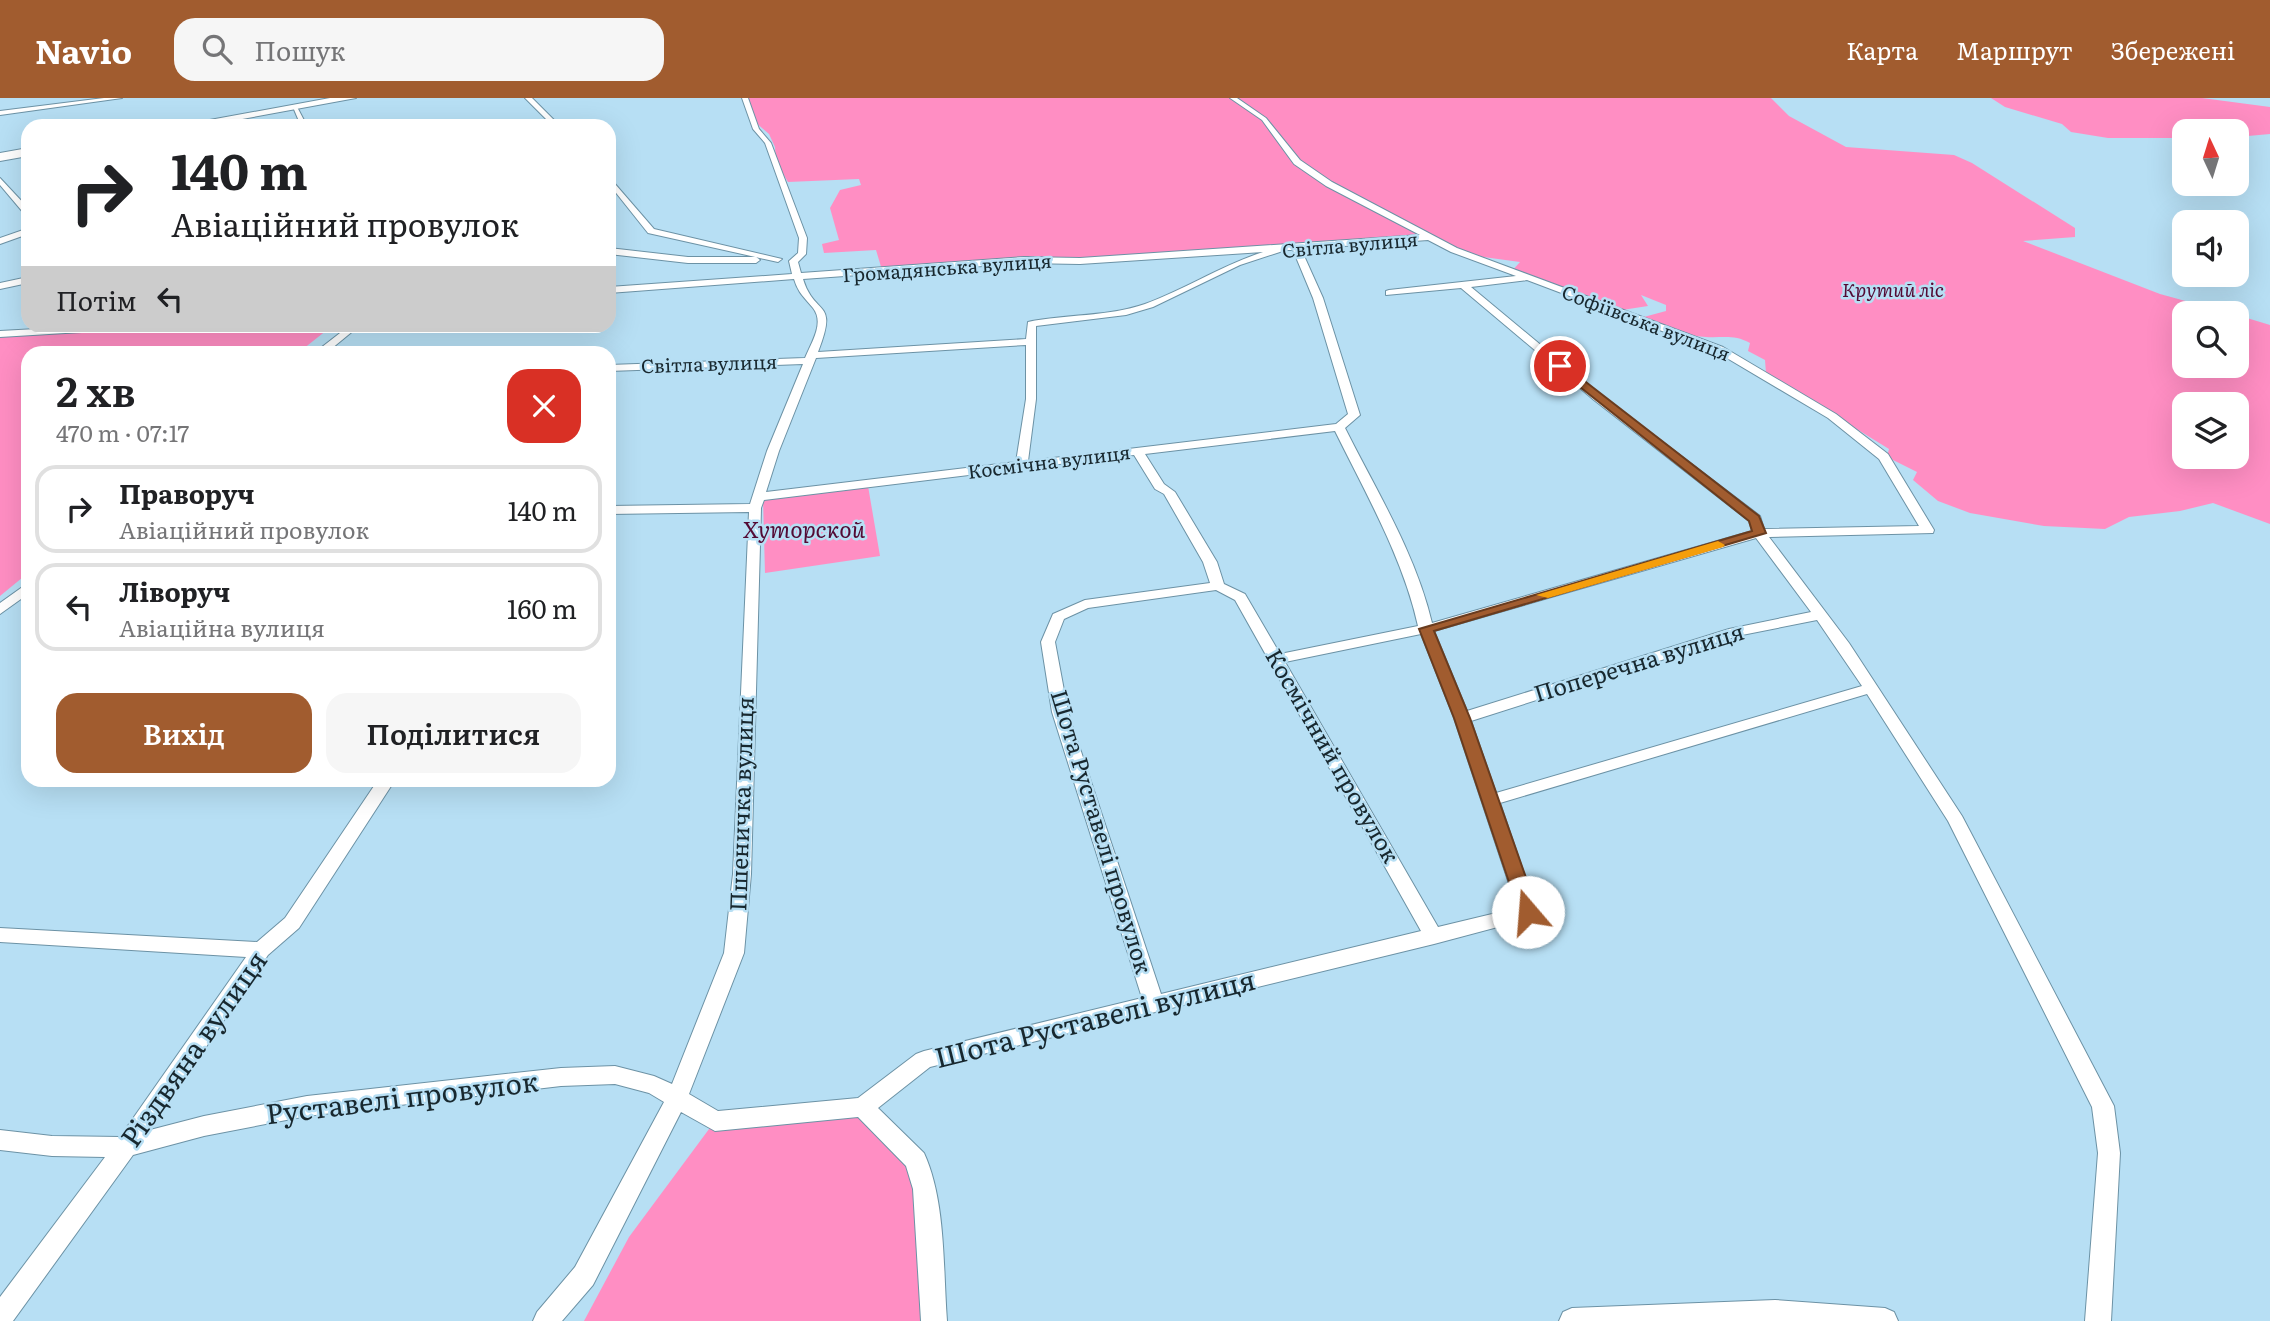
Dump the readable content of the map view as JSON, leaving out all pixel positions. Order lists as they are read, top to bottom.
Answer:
{
  "streets": {
    "street": [
      "Світла вулиця",
      "Громадянська вулиця",
      "Софіївська вулиця",
      "Космічна вулиця",
      "Поперечна вулиця",
      "Космічний провулок",
      "Пшеничка вулиця",
      "Шота Руставелі провулок",
      "Шота Руставелі вулиця",
      "Різдвяна вулиця",
      "Руставелі провулок"
    ]
  },
  "crossings": [
    ["Світла вулиця", "Громадянська вулиця"],
    ["Світла вулиця", "Софіївська вулиця"],
    ["Світла вулиця", "Пшеничка вулиця"],
    ["Громадянська вулиця", "Пшеничка вулиця"],
    ["Космічна вулиця", "Пшеничка вулиця"],
    ["Космічний провулок", "Шота Руставелі провулок"],
    ["Космічний провулок", "Шота Руставелі вулиця"],
    ["Пшеничка вулиця", "Руставелі провулок"],
    ["Шота Руставелі провулок", "Шота Руставелі вулиця"],
    ["Різдвяна вулиця", "Руставелі провулок"]
  ],
  "parks": ["Крутий ліс", "Хуторской"],
  "north": "top",
  "page": {
    "header": "Navio",
    "search": "Пошук",
    "nav": ["Карта", "Маршрут", "Збережені"],
    "turn": ["140 m", "Авіаційний провулок"],
    "then": "Потім",
    "heading": ["2 хв", "470 m · 07:17"],
    "list": [
      {
        "name": "Праворуч",
        "note": "Авіаційний провулок",
        "value": "140 m"
      },
      {
        "name": "Ліворуч",
        "note": "Авіаційна вулиця",
        "value": "160 m"
      }
    ],
    "buttons": ["Вихід", "Поділитися"]
  }
}
